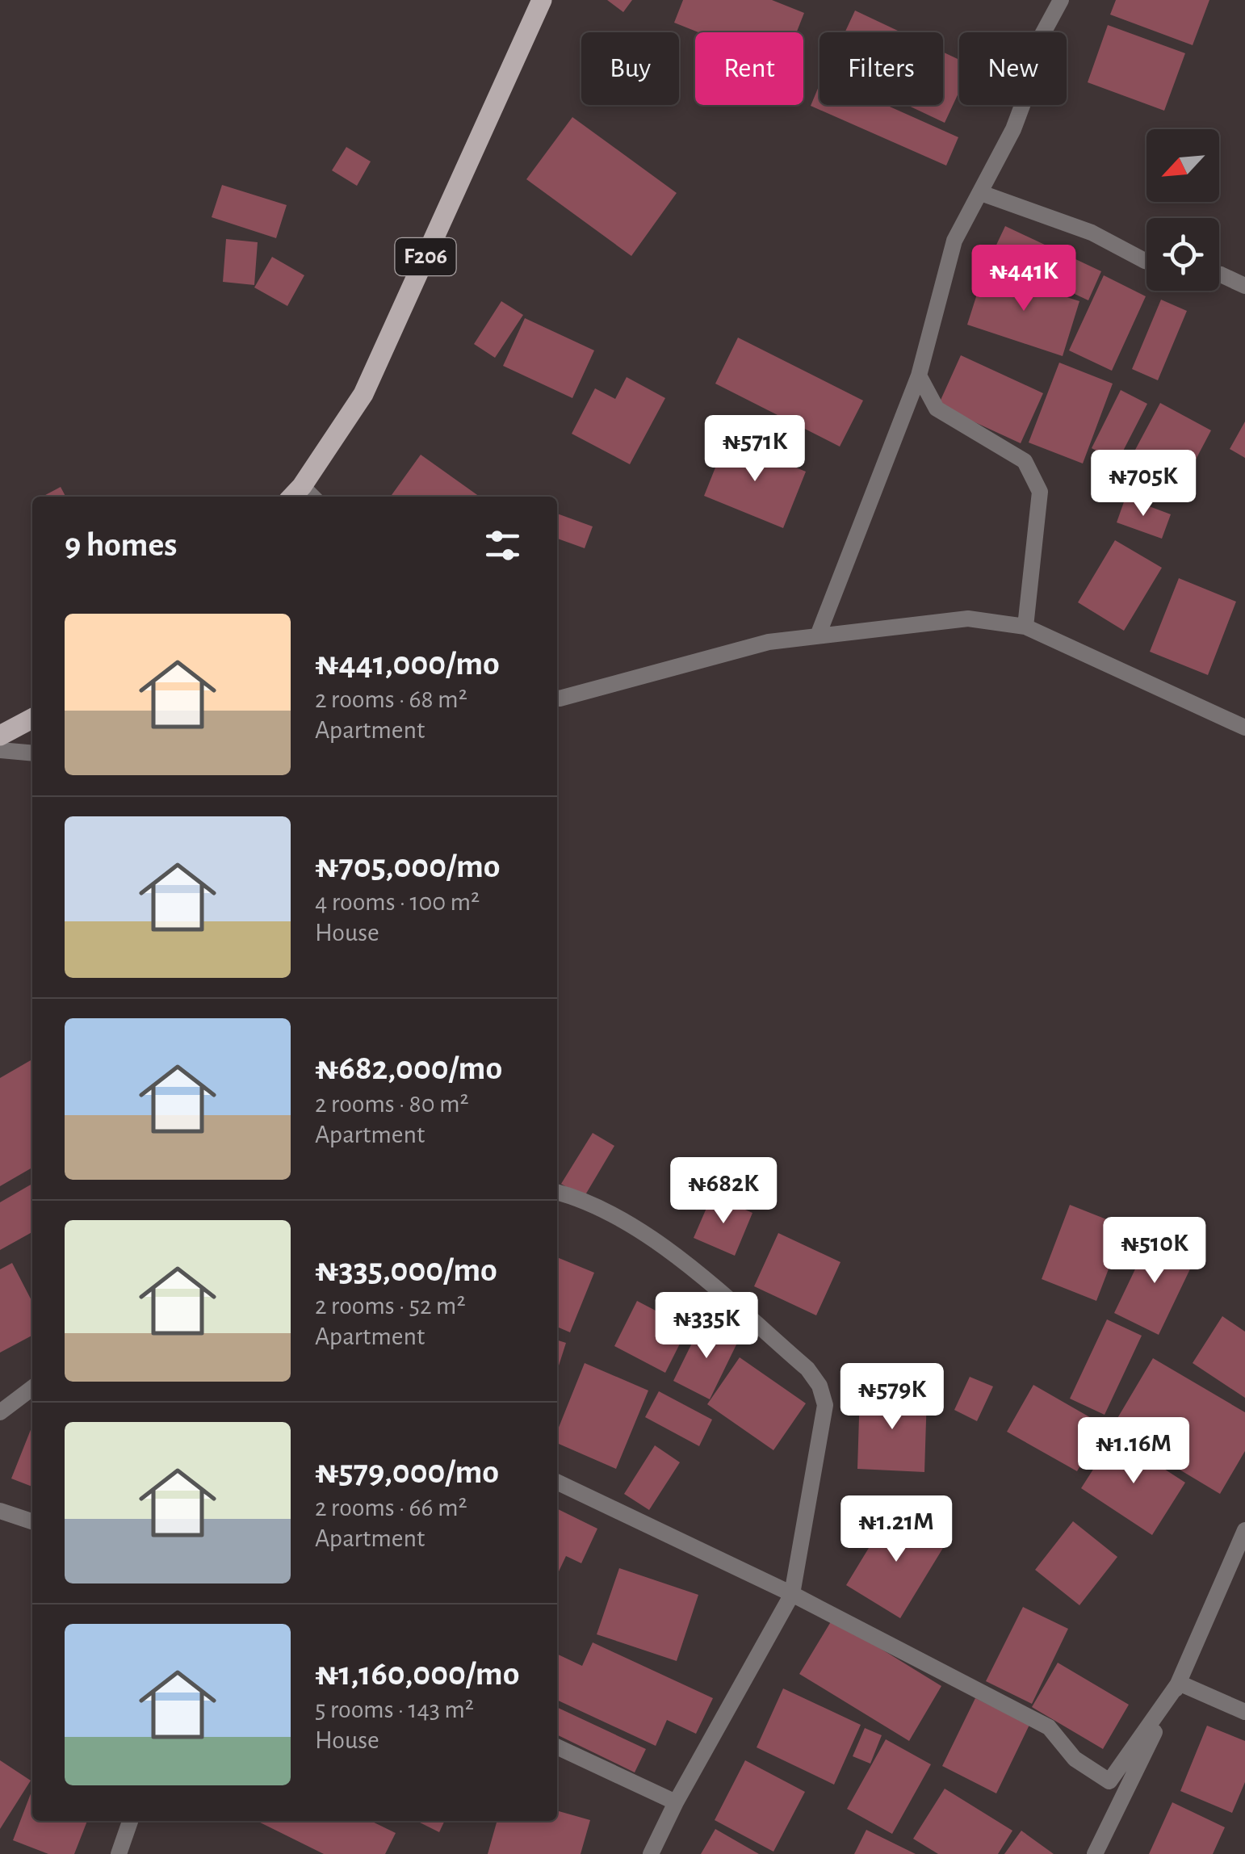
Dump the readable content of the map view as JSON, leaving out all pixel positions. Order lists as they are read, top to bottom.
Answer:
{
  "streets": {
    "main road": ["F206"]
  },
  "north": "bottom left",
  "page": {
    "chip": [
      "Buy",
      "Rent",
      "Filters",
      "New"
    ],
    "price": [
      "₦441K",
      "₦571K",
      "₦705K",
      "₦682K",
      "₦510K",
      "₦335K",
      "₦579K",
      "₦1.16M",
      "₦1.21M"
    ],
    "heading": "9 homes",
    "list": [
      {
        "name": "₦441,000/mo",
        "note": "2 rooms · 68 m² · Apartment"
      },
      {
        "name": "₦705,000/mo",
        "note": "4 rooms · 100 m² · House"
      },
      {
        "name": "₦682,000/mo",
        "note": "2 rooms · 80 m² · Apartment"
      },
      {
        "name": "₦335,000/mo",
        "note": "2 rooms · 52 m² · Apartment"
      },
      {
        "name": "₦579,000/mo",
        "note": "2 rooms · 66 m² · Apartment"
      },
      {
        "name": "₦1,160,000/mo",
        "note": "5 rooms · 143 m² · House"
      }
    ]
  }
}
